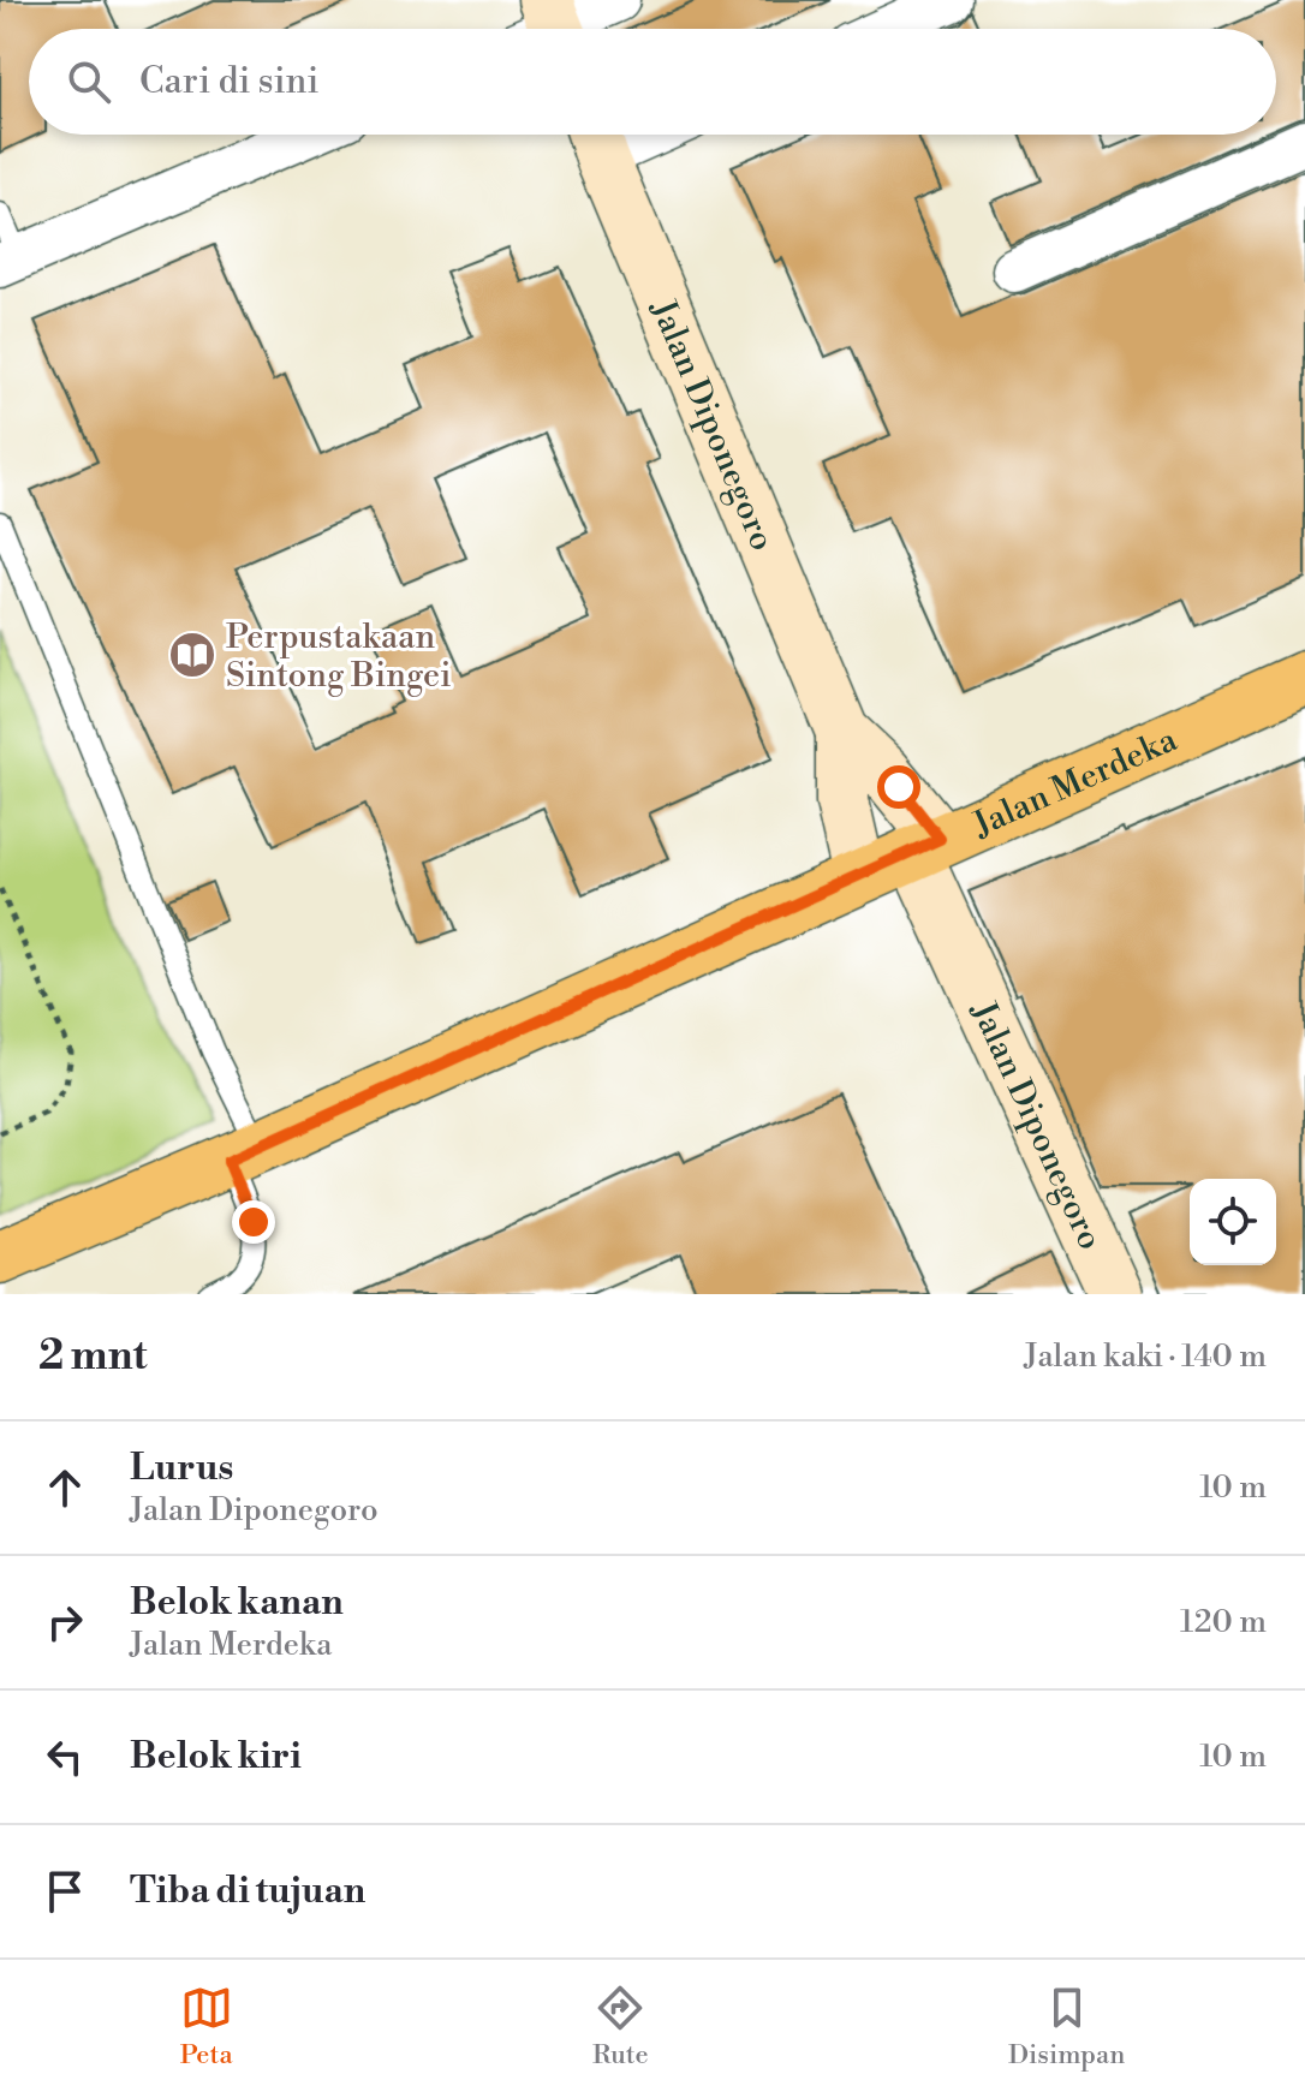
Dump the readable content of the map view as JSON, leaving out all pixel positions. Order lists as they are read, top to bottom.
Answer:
{
  "streets": {
    "main road": ["Jalan Merdeka"],
    "street": ["Jalan Diponegoro"]
  },
  "crossings": [
    ["Jalan Diponegoro", "Jalan Merdeka"]
  ],
  "places": {
    "library": ["Perpustakaan Sintong Bingei"]
  },
  "page": {
    "search": "Cari di sini",
    "heading": ["2 mnt", "Jalan kaki · 140 m"],
    "list": [
      ["Lurus", "Jalan Diponegoro", "10 m"],
      ["Belok kanan", "Jalan Merdeka", "120 m"],
      ["Belok kiri", "10 m"],
      "Tiba di tujuan"
    ],
    "nav": ["Peta", "Rute", "Disimpan"]
  }
}
